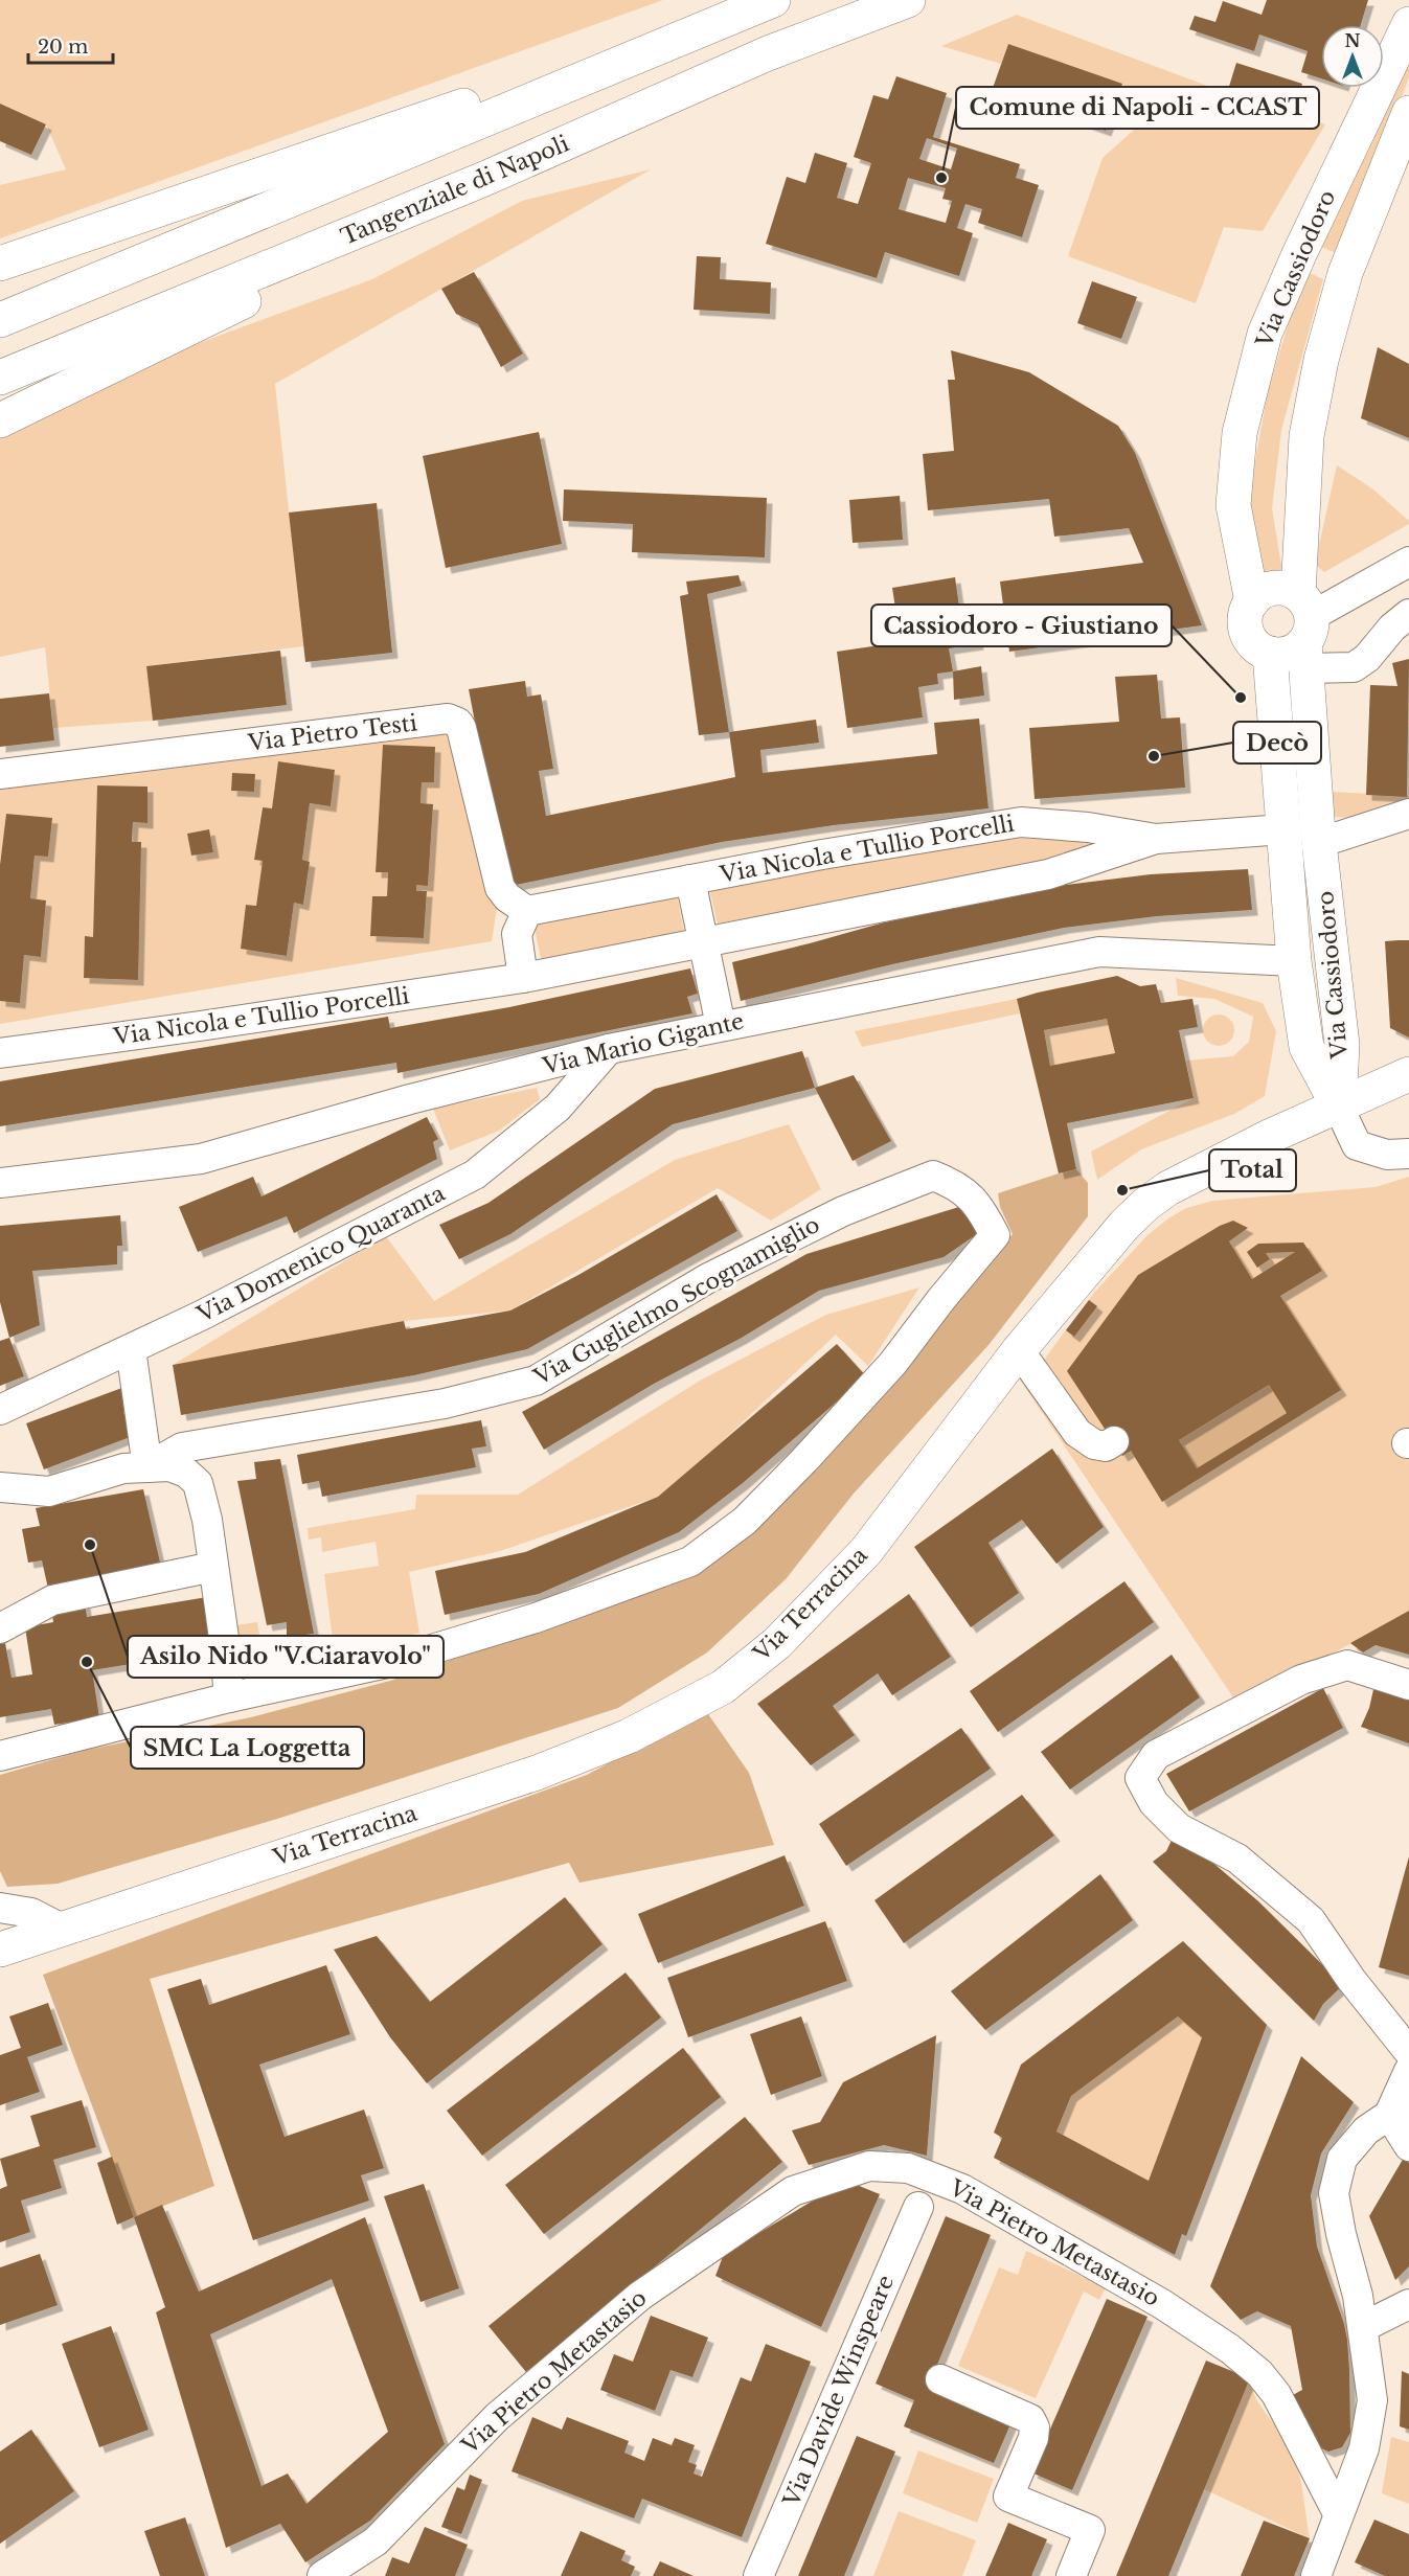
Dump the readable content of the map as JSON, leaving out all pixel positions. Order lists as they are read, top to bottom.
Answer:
{
  "streets": {
    "main road": ["Tangenziale di Napoli", "Via Cassiodoro", "Via Terracina"],
    "street": [
      "Via Pietro Testi",
      "Via Nicola e Tullio Porcelli",
      "Via Mario Gigante",
      "Via Domenico Quaranta",
      "Via Guglielmo Scognamiglio",
      "Via Pietro Metastasio",
      "Via Davide Winspeare"
    ]
  },
  "crossings": [
    ["Via Cassiodoro", "Via Nicola e Tullio Porcelli"],
    ["Via Cassiodoro", "Via Mario Gigante"],
    ["Via Cassiodoro", "Via Terracina"],
    ["Via Pietro Testi", "Via Nicola e Tullio Porcelli"],
    ["Via Nicola e Tullio Porcelli", "Via Mario Gigante"],
    ["Via Mario Gigante", "Via Domenico Quaranta"]
  ],
  "places": [
    "Comune di Napoli - CCAST",
    "Cassiodoro - Giustiano",
    "Decò",
    "Total",
    "Asilo Nido \"V.Ciaravolo\"",
    "SMC La Loggetta"
  ],
  "scale_bar": "20 m",
  "north": "top"
}
